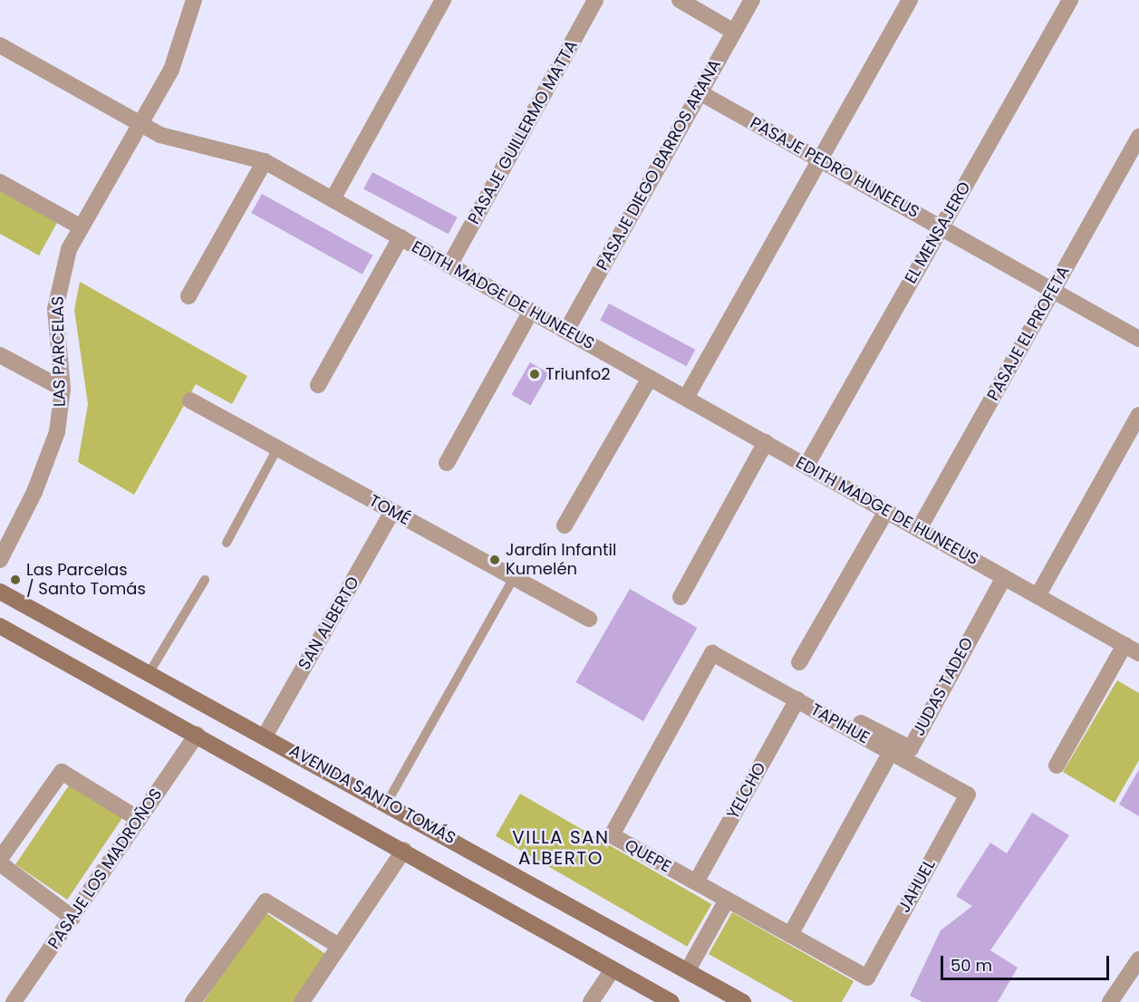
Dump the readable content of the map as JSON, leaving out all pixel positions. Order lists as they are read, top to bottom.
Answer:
{
  "streets": {
    "main road": ["AVENIDA SANTO TOMÁS"],
    "street": [
      "PASAJE GUILLERMO MATTA",
      "PASAJE DIEGO BARROS ARANA",
      "PASAJE PEDRO HUNEEUS",
      "EL MENSAJERO",
      "EDITH MADGE DE HUNEEUS",
      "PASAJE EL PROFETA",
      "LAS PARCELAS",
      "TOMÉ",
      "SAN ALBERTO",
      "JUDAS TADEO",
      "TAPIHUE",
      "YELCHO",
      "QUEPE",
      "PASAJE LOS MADROÑOS",
      "JAHUEL"
    ]
  },
  "crossings": [
    ["PASAJE GUILLERMO MATTA", "EDITH MADGE DE HUNEEUS"],
    ["PASAJE DIEGO BARROS ARANA", "PASAJE PEDRO HUNEEUS"],
    ["PASAJE DIEGO BARROS ARANA", "EDITH MADGE DE HUNEEUS"],
    ["PASAJE PEDRO HUNEEUS", "EL MENSAJERO"],
    ["PASAJE PEDRO HUNEEUS", "PASAJE EL PROFETA"],
    ["EL MENSAJERO", "EDITH MADGE DE HUNEEUS"],
    ["EDITH MADGE DE HUNEEUS", "PASAJE EL PROFETA"],
    ["EDITH MADGE DE HUNEEUS", "LAS PARCELAS"],
    ["EDITH MADGE DE HUNEEUS", "JUDAS TADEO"],
    ["TOMÉ", "SAN ALBERTO"],
    ["SAN ALBERTO", "AVENIDA SANTO TOMÁS"],
    ["TAPIHUE", "YELCHO"],
    ["TAPIHUE", "QUEPE"],
    ["TAPIHUE", "JAHUEL"],
    ["YELCHO", "QUEPE"],
    ["AVENIDA SANTO TOMÁS", "PASAJE LOS MADROÑOS"],
    ["QUEPE", "JAHUEL"]
  ],
  "districts": ["VILLA SAN ALBERTO"],
  "places": ["Triunfo2", "Jardín Infantil Kumelén", "Las Parcelas / Santo Tomás"],
  "scale_bar": "50 m"
}
